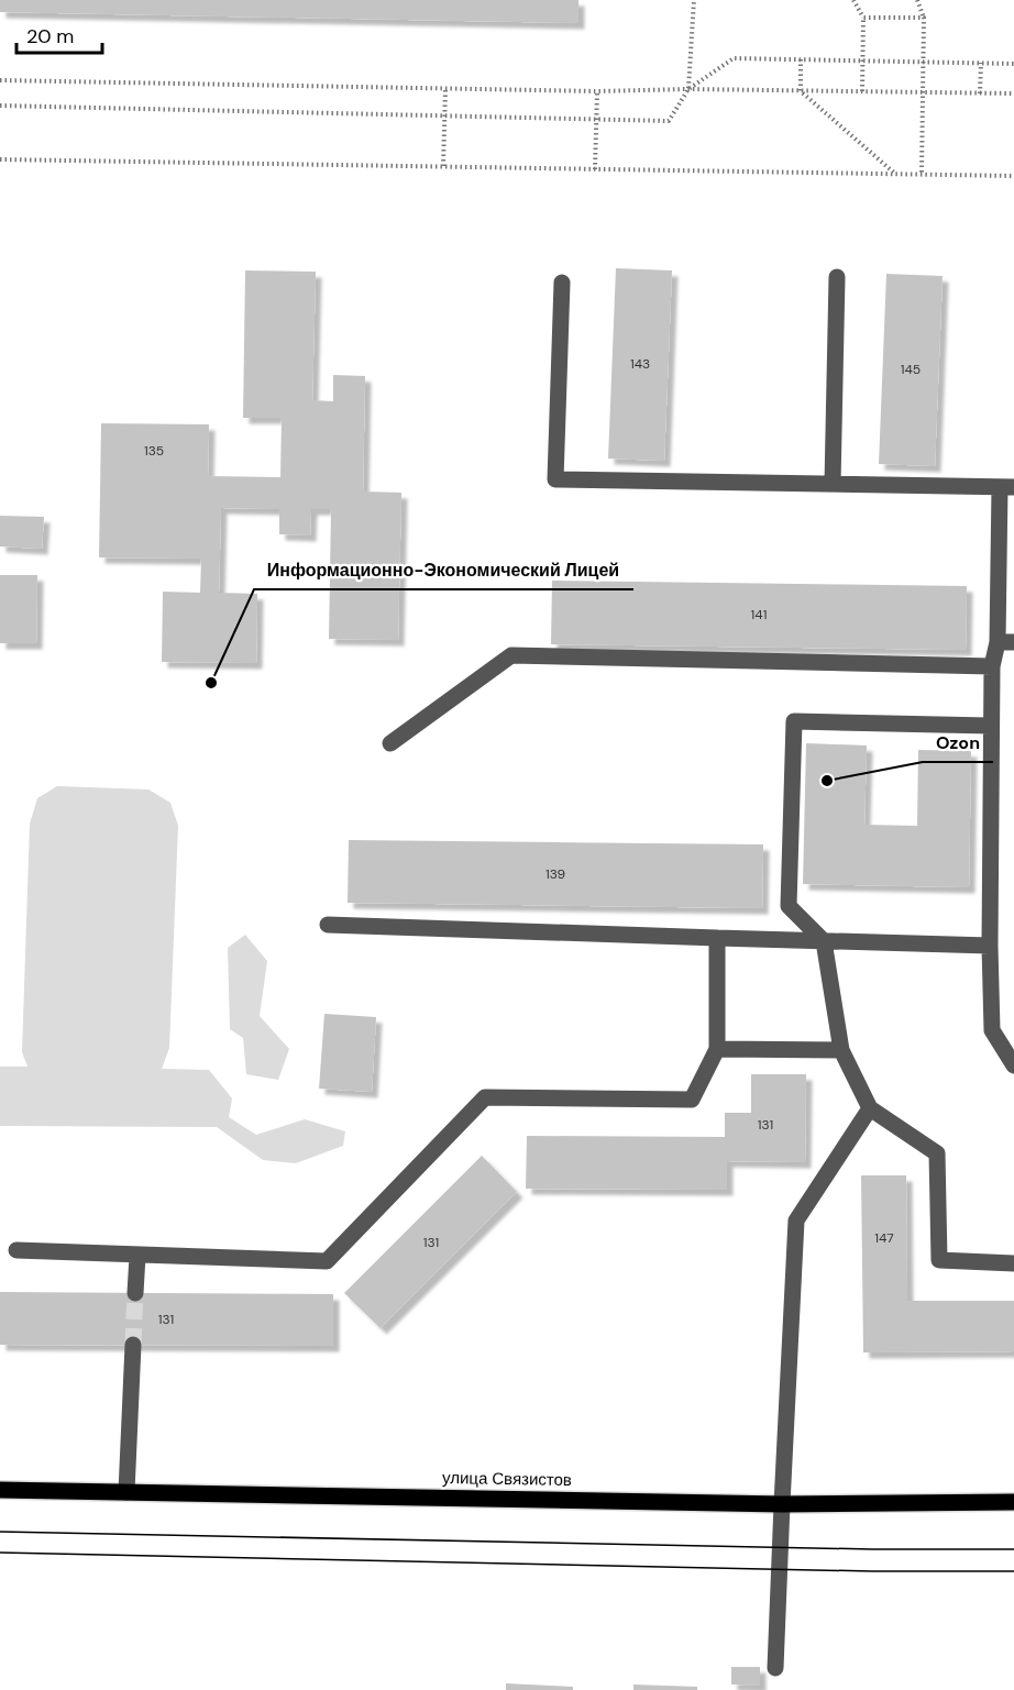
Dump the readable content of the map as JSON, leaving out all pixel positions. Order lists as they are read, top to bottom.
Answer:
{
  "streets": {
    "main road": ["улица Связистов"]
  },
  "places": ["Информационно-Экономический Лицей", "Ozon"],
  "house_numbers": [
    "143",
    "145",
    "135",
    "141",
    "139",
    "131",
    "147",
    "131",
    "131"
  ],
  "scale_bar": "20 m"
}
